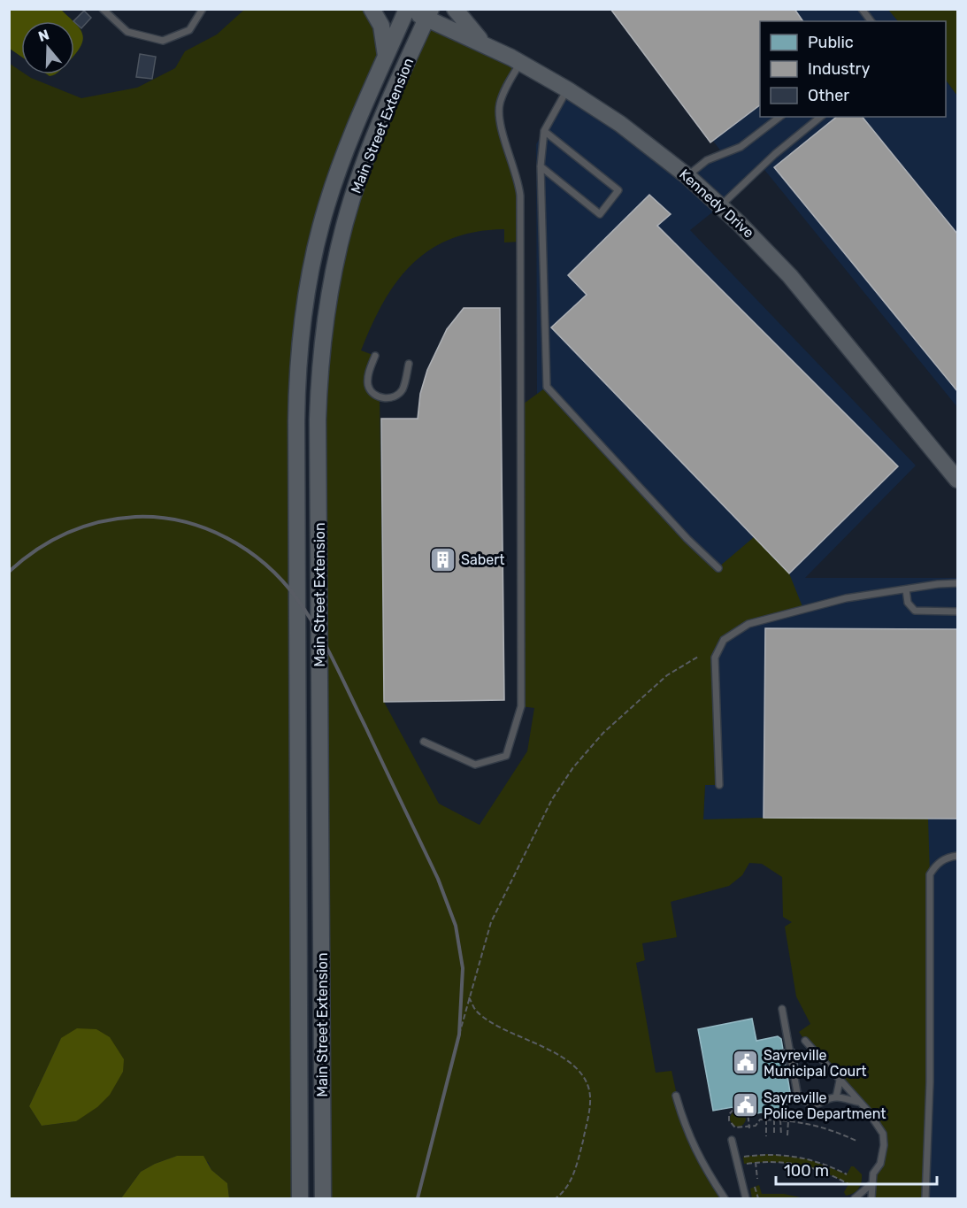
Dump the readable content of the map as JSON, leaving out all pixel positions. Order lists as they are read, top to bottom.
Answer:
{
  "streets": {
    "main road": ["Main Street Extension", "Kennedy Drive"]
  },
  "crossings": [
    ["Main Street Extension", "Kennedy Drive"]
  ],
  "places": {
    "building": ["Sabert"],
    "public building": ["Sayreville Municipal Court", "Sayreville Police Department"]
  },
  "legend": ["Public", "Industry", "Other"],
  "scale_bar": "100 m",
  "north": "top"
}
